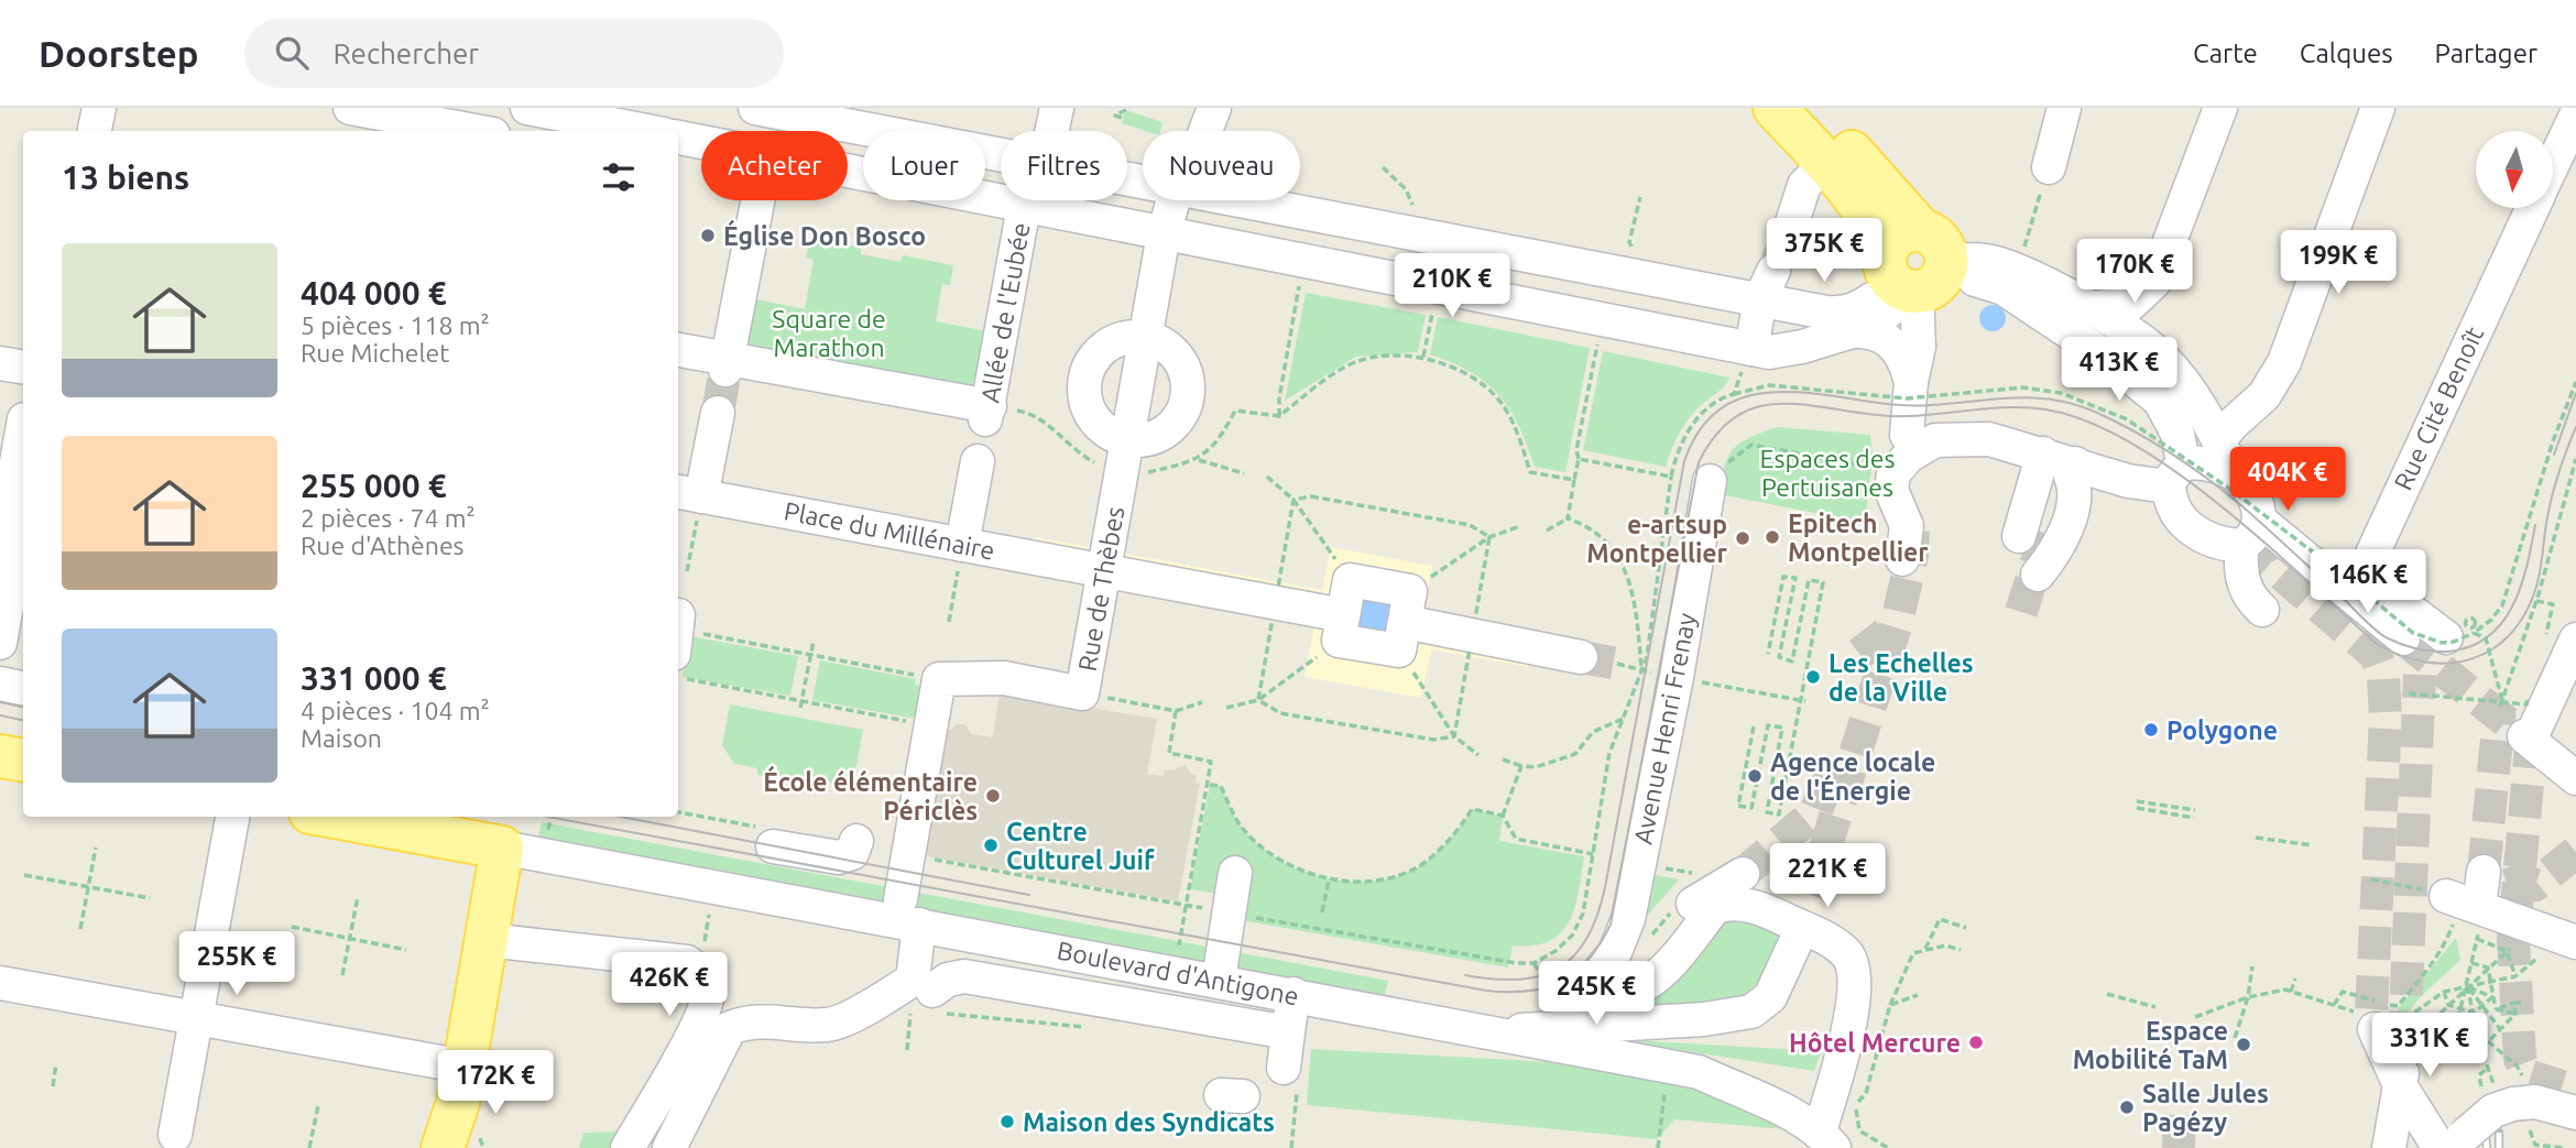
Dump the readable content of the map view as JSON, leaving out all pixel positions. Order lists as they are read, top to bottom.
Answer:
{
  "streets": {
    "street": [
      "Allée de l'Eubée",
      "Rue Cité Benoît",
      "Place du Millénaire",
      "Rue de Thèbes",
      "Avenue Henri Frenay",
      "Boulevard d'Antigone"
    ]
  },
  "crossings": [
    ["Place du Millénaire", "Rue de Thèbes"]
  ],
  "parks": ["Square de Marathon", "Espaces des Pertuisanes"],
  "places": [
    "Église Don Bosco",
    "Epitech Montpellier",
    "e-artsup Montpellier",
    "Les Echelles de la Ville",
    "Polygone",
    "Agence locale de l'Énergie",
    "École élémentaire Périclès",
    "Centre Culturel Juif",
    "Hôtel Mercure",
    "Espace Mobilité TaM",
    "Salle Jules Pagézy",
    "Maison des Syndicats"
  ],
  "north": "bottom",
  "page": {
    "header": "Doorstep",
    "search": "Rechercher",
    "nav": ["Carte", "Calques", "Partager"],
    "chip": [
      "Acheter",
      "Louer",
      "Filtres",
      "Nouveau"
    ],
    "heading": "13 biens",
    "price": [
      "375K €",
      "199K €",
      "170K €",
      "210K €",
      "413K €",
      "404K €",
      "146K €",
      "221K €",
      "255K €",
      "426K €",
      "245K €",
      "331K €",
      "172K €"
    ],
    "list": [
      {
        "name": "404 000 €",
        "note": "5 pièces · 118 m² · Rue Michelet"
      },
      {
        "name": "255 000 €",
        "note": "2 pièces · 74 m² · Rue d'Athènes"
      },
      {
        "name": "331 000 €",
        "note": "4 pièces · 104 m² · Maison"
      }
    ]
  }
}
